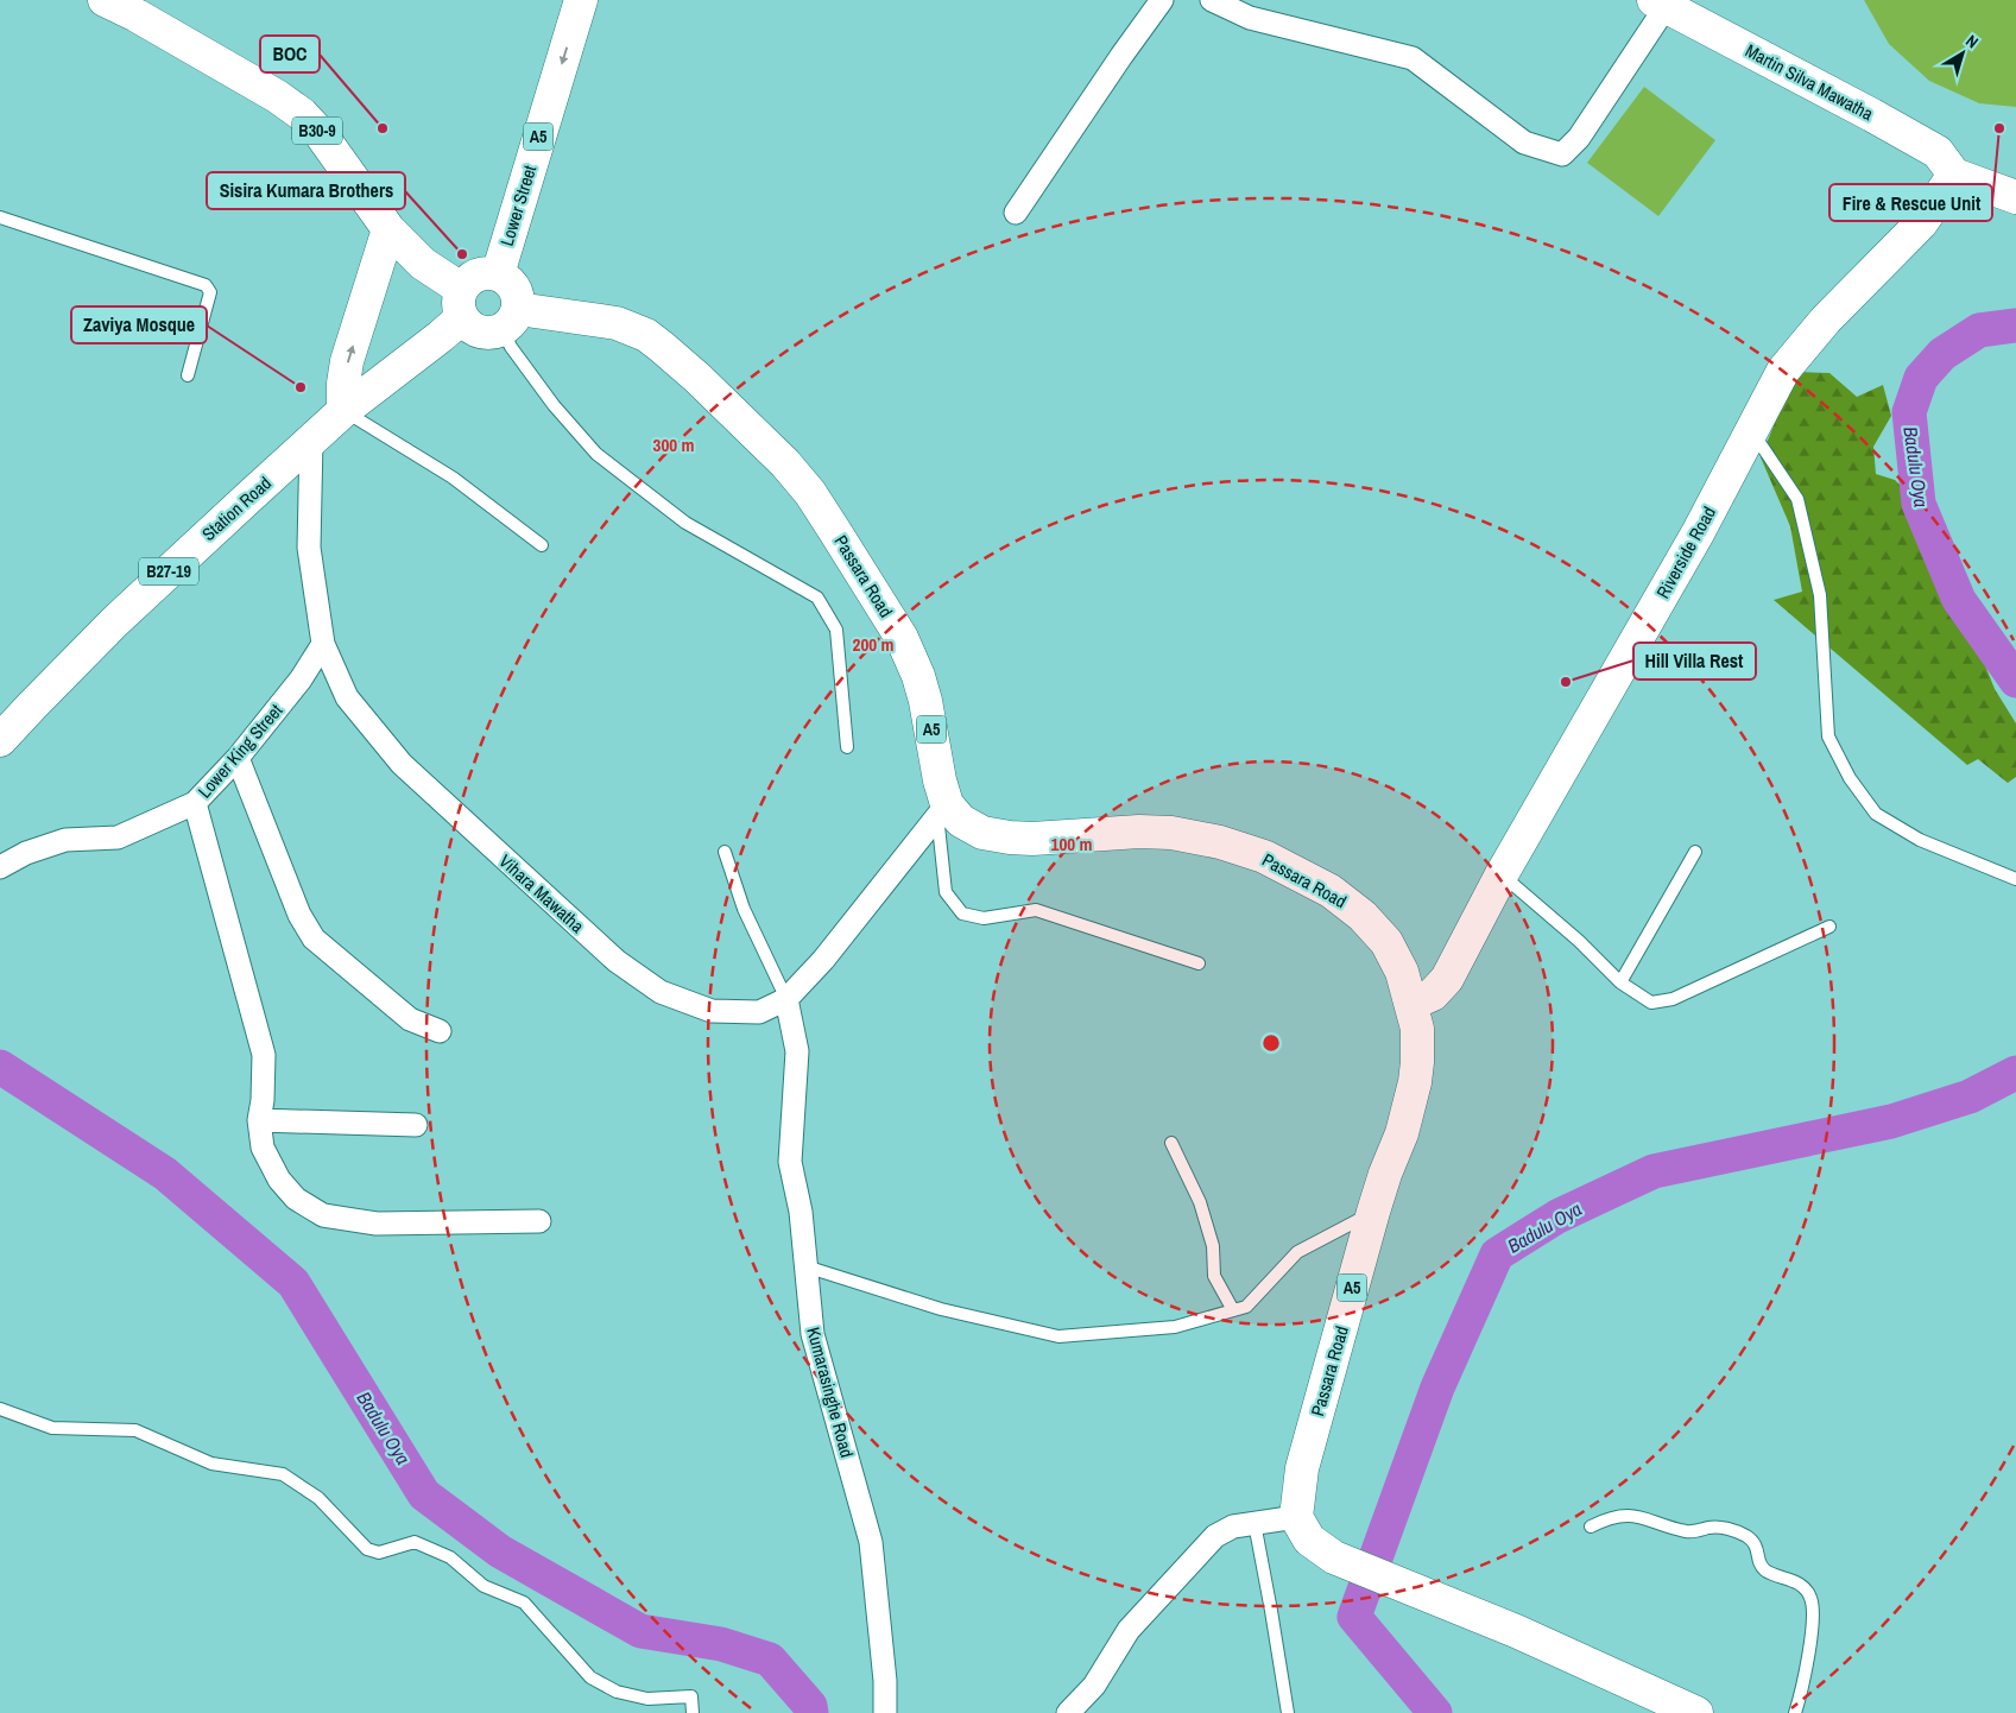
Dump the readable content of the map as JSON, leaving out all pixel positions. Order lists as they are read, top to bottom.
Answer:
{
  "streets": {
    "main road": [
      "Martin Silva Mawatha",
      "B30-9",
      "A5",
      "Lower Street",
      "Station Road",
      "Riverside Road",
      "B27-19",
      "Passara Road"
    ],
    "street": ["Lower King Street", "Vihara Mawatha", "Kumarasinghe Road"]
  },
  "crossings": [
    ["Martin Silva Mawatha", "Riverside Road"],
    ["B30-9", "Lower Street"],
    ["B30-9", "Station Road"],
    ["B30-9", "Passara Road"],
    ["Lower Street", "Station Road"],
    ["Lower Street", "Passara Road"],
    ["Station Road", "Passara Road"],
    ["Station Road", "Vihara Mawatha"],
    ["Riverside Road", "Passara Road"],
    ["Passara Road", "Vihara Mawatha"],
    ["Lower King Street", "Vihara Mawatha"],
    ["Vihara Mawatha", "Kumarasinghe Road"]
  ],
  "one_way": ["Lower Street"],
  "water": ["Badulu Oya"],
  "places": [
    "BOC",
    "Fire & Rescue Unit",
    "Sisira Kumara Brothers",
    "Zaviya Mosque",
    "Hill Villa Rest"
  ],
  "north": "top right",
  "rings": ["300 m", "200 m", "100 m"]
}
